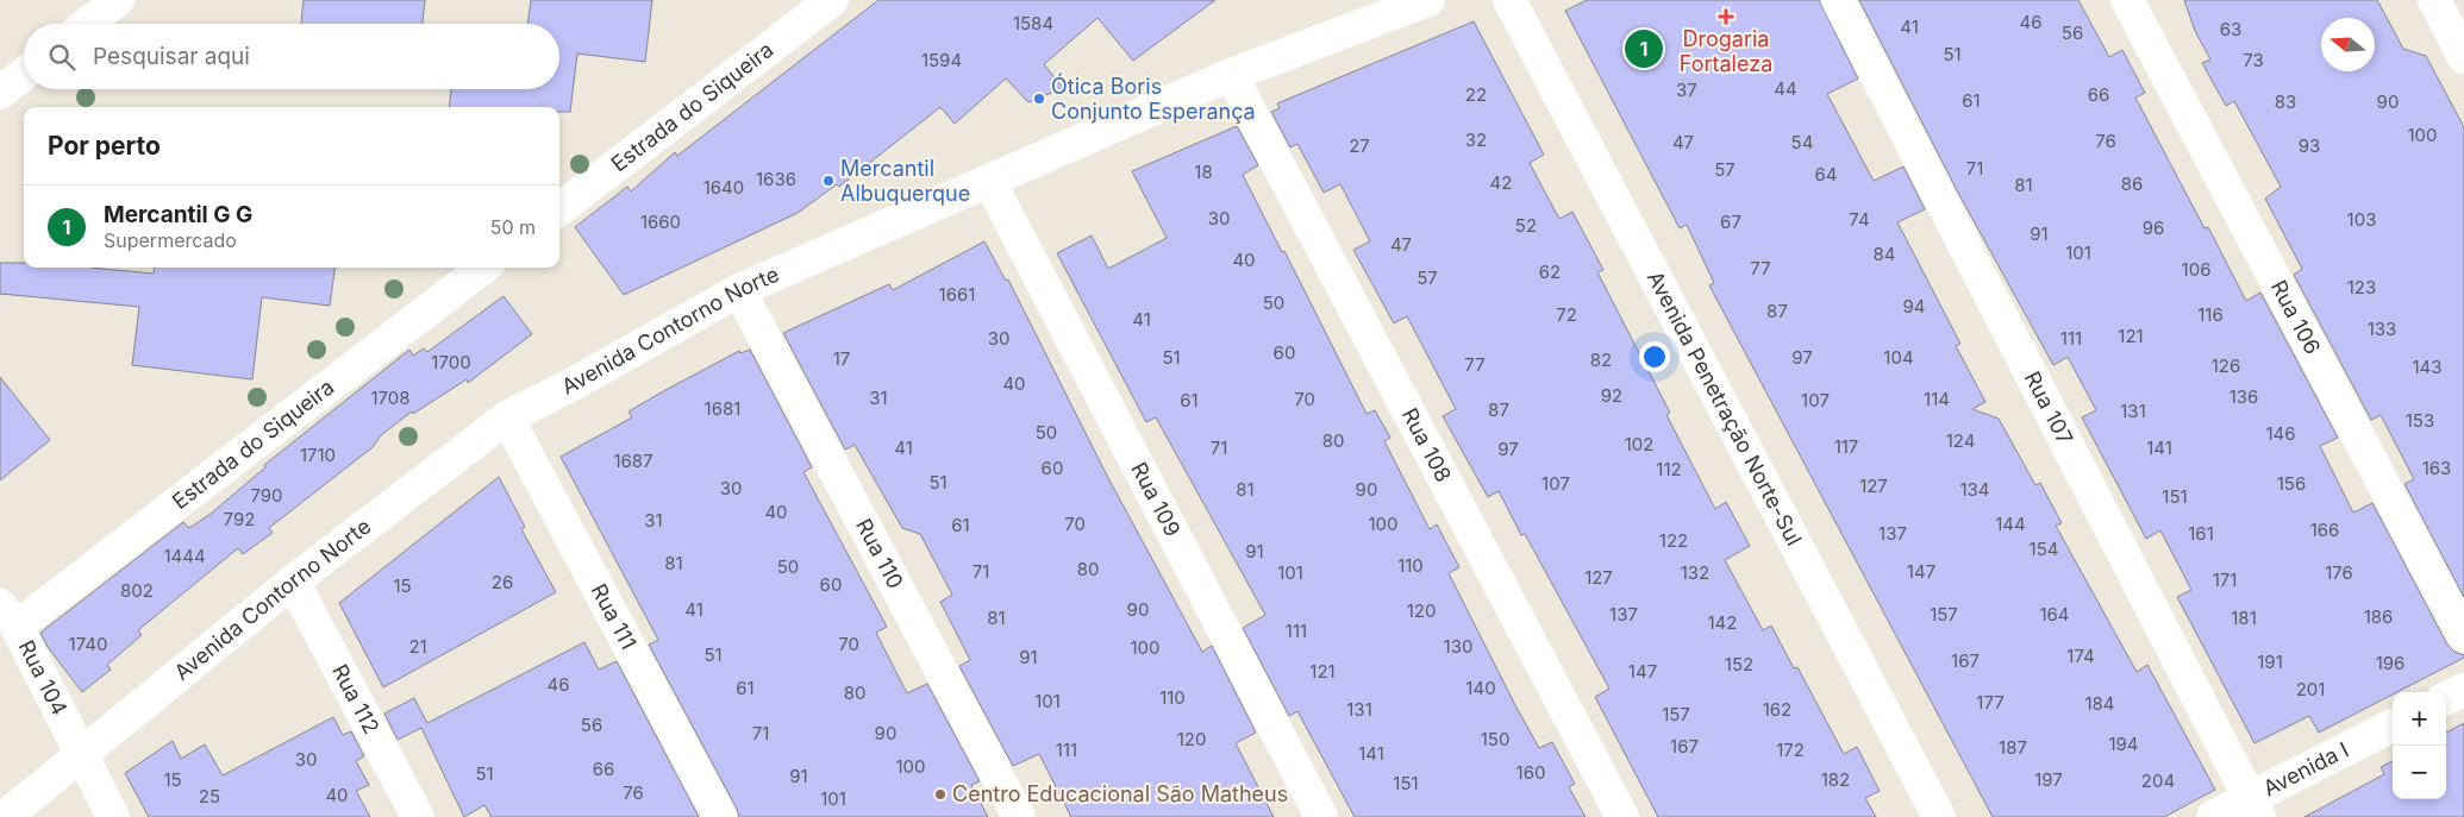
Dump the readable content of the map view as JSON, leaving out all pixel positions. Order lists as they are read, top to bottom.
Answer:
{
  "streets": {
    "street": [
      "Estrada do Siqueira",
      "Rua 106",
      "Avenida Contorno Norte",
      "Avenida Penetração Norte-Sul",
      "Rua 107",
      "Rua 108",
      "Rua 109",
      "Rua 110",
      "Rua 111",
      "Rua 104",
      "Rua 112",
      "Avenida I"
    ]
  },
  "crossings": [
    ["Estrada do Siqueira", "Rua 104"],
    ["Avenida Contorno Norte", "Rua 108"],
    ["Avenida Contorno Norte", "Rua 109"],
    ["Avenida Contorno Norte", "Rua 110"],
    ["Avenida Contorno Norte", "Rua 111"],
    ["Avenida Contorno Norte", "Rua 104"],
    ["Avenida Contorno Norte", "Rua 112"],
    ["Rua 107", "Avenida I"]
  ],
  "places": {
    "health": ["Drogaria Fortaleza"],
    "other": ["Ótica Boris Conjunto Esperança", "Mercantil Albuquerque", "Centro Educacional São Matheus"]
  },
  "house_numbers": [
    "46",
    "1584",
    "41",
    "63",
    "56",
    "51",
    "1594",
    "73",
    "44",
    "37",
    "22",
    "66",
    "61",
    "83",
    "90",
    "100",
    "32",
    "76",
    "47",
    "54",
    "27",
    "93",
    "71",
    "57",
    "18",
    "64",
    "1636",
    "42",
    "86",
    "81",
    "1640",
    "30",
    "74",
    "103",
    "1660",
    "67",
    "52",
    "96",
    "91",
    "47",
    "101",
    "84",
    "40",
    "77",
    "106",
    "62",
    "57",
    "123",
    "1661",
    "50",
    "94",
    "87",
    "72",
    "116",
    "41",
    "133",
    "121",
    "30",
    "111",
    "60",
    "51",
    "97",
    "104",
    "17",
    "82",
    "1700",
    "77",
    "126",
    "143",
    "40",
    "92",
    "136",
    "1708",
    "31",
    "70",
    "114",
    "61",
    "107",
    "1681",
    "87",
    "131",
    "153",
    "50",
    "146",
    "80",
    "124",
    "102",
    "117",
    "41",
    "71",
    "141",
    "97",
    "1710",
    "1687",
    "60",
    "163",
    "112",
    "51",
    "107",
    "156",
    "127",
    "30",
    "81",
    "90",
    "134",
    "790",
    "151",
    "40",
    "792",
    "31",
    "70",
    "100",
    "144",
    "61",
    "166",
    "137",
    "161",
    "122",
    "154",
    "91",
    "1444",
    "81",
    "110",
    "50",
    "80",
    "71",
    "147",
    "101",
    "132",
    "176",
    "127",
    "171",
    "26",
    "60",
    "15",
    "802",
    "41",
    "90",
    "120",
    "137",
    "157",
    "164",
    "186",
    "81",
    "181",
    "142",
    "111",
    "1740",
    "70",
    "21",
    "130",
    "100",
    "51",
    "174",
    "91",
    "167",
    "191",
    "196",
    "152",
    "121",
    "147",
    "46",
    "61",
    "140",
    "201",
    "80",
    "110",
    "101",
    "177",
    "184",
    "131",
    "162",
    "157",
    "56",
    "71",
    "90",
    "120",
    "150",
    "194",
    "167",
    "187",
    "111",
    "172",
    "141",
    "30",
    "100",
    "66",
    "160",
    "51",
    "91",
    "15",
    "182",
    "197",
    "204",
    "151",
    "76",
    "40",
    "25",
    "101"
  ],
  "north": "left",
  "page": {
    "search": "Pesquisar aqui",
    "pins": "1",
    "heading": "Por perto",
    "list": [
      {
        "mark": "1",
        "name": "Mercantil G G",
        "note": "Supermercado",
        "value": "50 m"
      }
    ],
    "map_buttons": ["+", "−"]
  }
}
